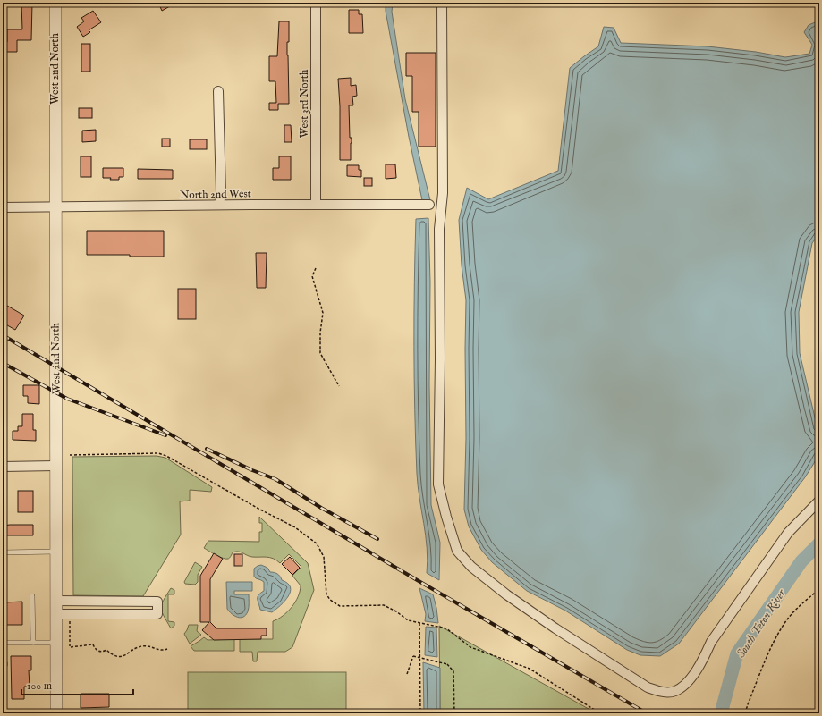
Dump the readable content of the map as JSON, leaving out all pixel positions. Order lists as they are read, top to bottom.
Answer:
{
  "streets": {
    "street": ["West 2nd North", "West 3rd North", "North 2nd West"]
  },
  "crossings": [
    ["West 2nd North", "North 2nd West"],
    ["West 3rd North", "North 2nd West"]
  ],
  "water": ["South Teton River"],
  "scale_bar": "100 m"
}
